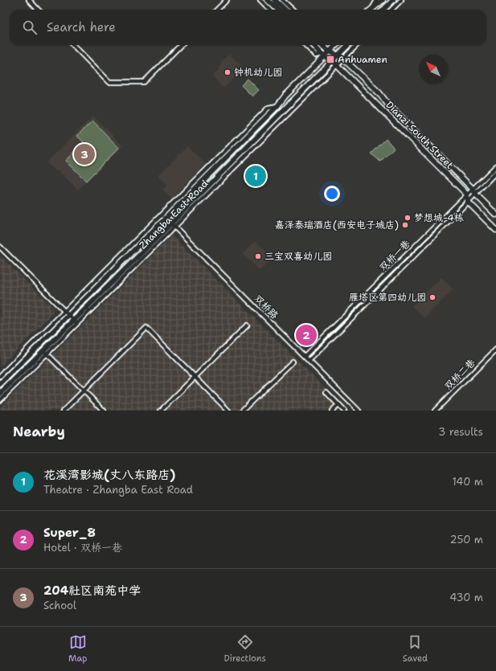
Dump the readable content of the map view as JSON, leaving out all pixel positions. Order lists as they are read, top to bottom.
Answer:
{
  "streets": {
    "main road": ["Dianzi South Street", "Zhangba East Road"],
    "street": ["双桥一巷", "双桥路", "双桥二巷"]
  },
  "crossings": [
    ["Dianzi South Street", "Zhangba East Road"],
    ["Dianzi South Street", "双桥一巷"],
    ["Zhangba East Road", "双桥路"],
    ["双桥一巷", "双桥路"]
  ],
  "places": {
    "transit": ["Anhuamen"],
    "other": [
      "钟机幼儿园",
      "梦想城-4栋",
      "嘉泽泰瑞酒店(西安电子城店)",
      "三宝双喜幼儿园",
      "雁塔区第四幼儿园"
    ]
  },
  "north": "top left",
  "page": {
    "search": "Search here",
    "pins": ["3", "1", "2"],
    "heading": ["Nearby", "3 results"],
    "list": [
      {
        "mark": "1",
        "name": "花溪湾影城(丈八东路店)",
        "note": "Theatre · Zhangba East Road",
        "value": "140 m"
      },
      {
        "mark": "2",
        "name": "Super_8",
        "note": "Hotel · 双桥一巷",
        "value": "250 m"
      },
      {
        "mark": "3",
        "name": "204社区南苑中学",
        "note": "School",
        "value": "430 m"
      }
    ],
    "nav": ["Map", "Directions", "Saved"]
  }
}
